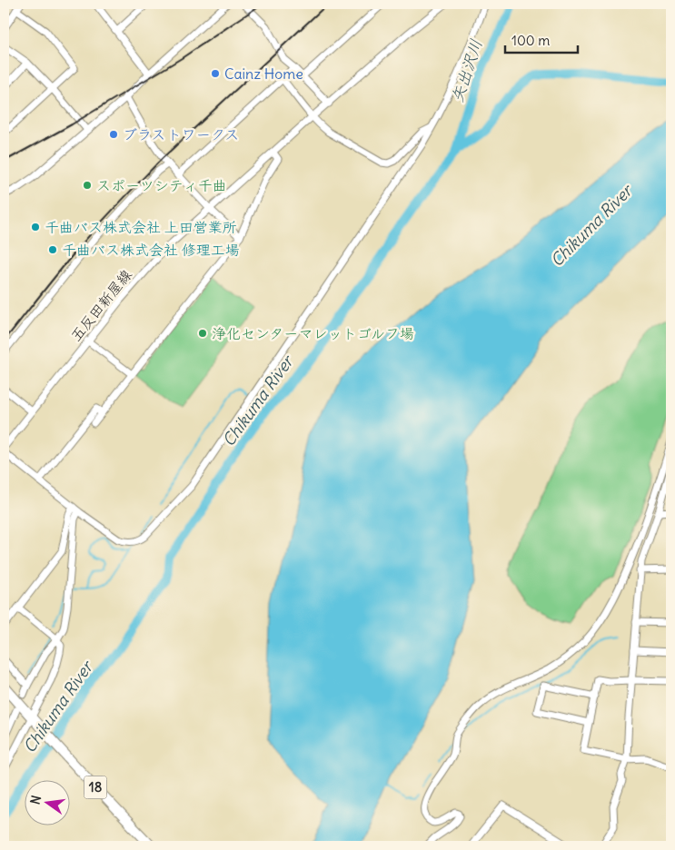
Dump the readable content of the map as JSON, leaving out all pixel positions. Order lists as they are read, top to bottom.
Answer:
{
  "streets": {
    "highway": ["18"],
    "street": ["五反田新屋線"]
  },
  "water": ["矢出沢川", "Chikuma River"],
  "places": [
    "Cainz Home",
    "ブラストワークス",
    "スポーツシティ千曲",
    "千曲バス株式会社 上田営業所",
    "千曲バス株式会社 修理工場",
    "浄化センターマレットゴルフ場"
  ],
  "scale_bar": "100 m",
  "north": "left"
}
